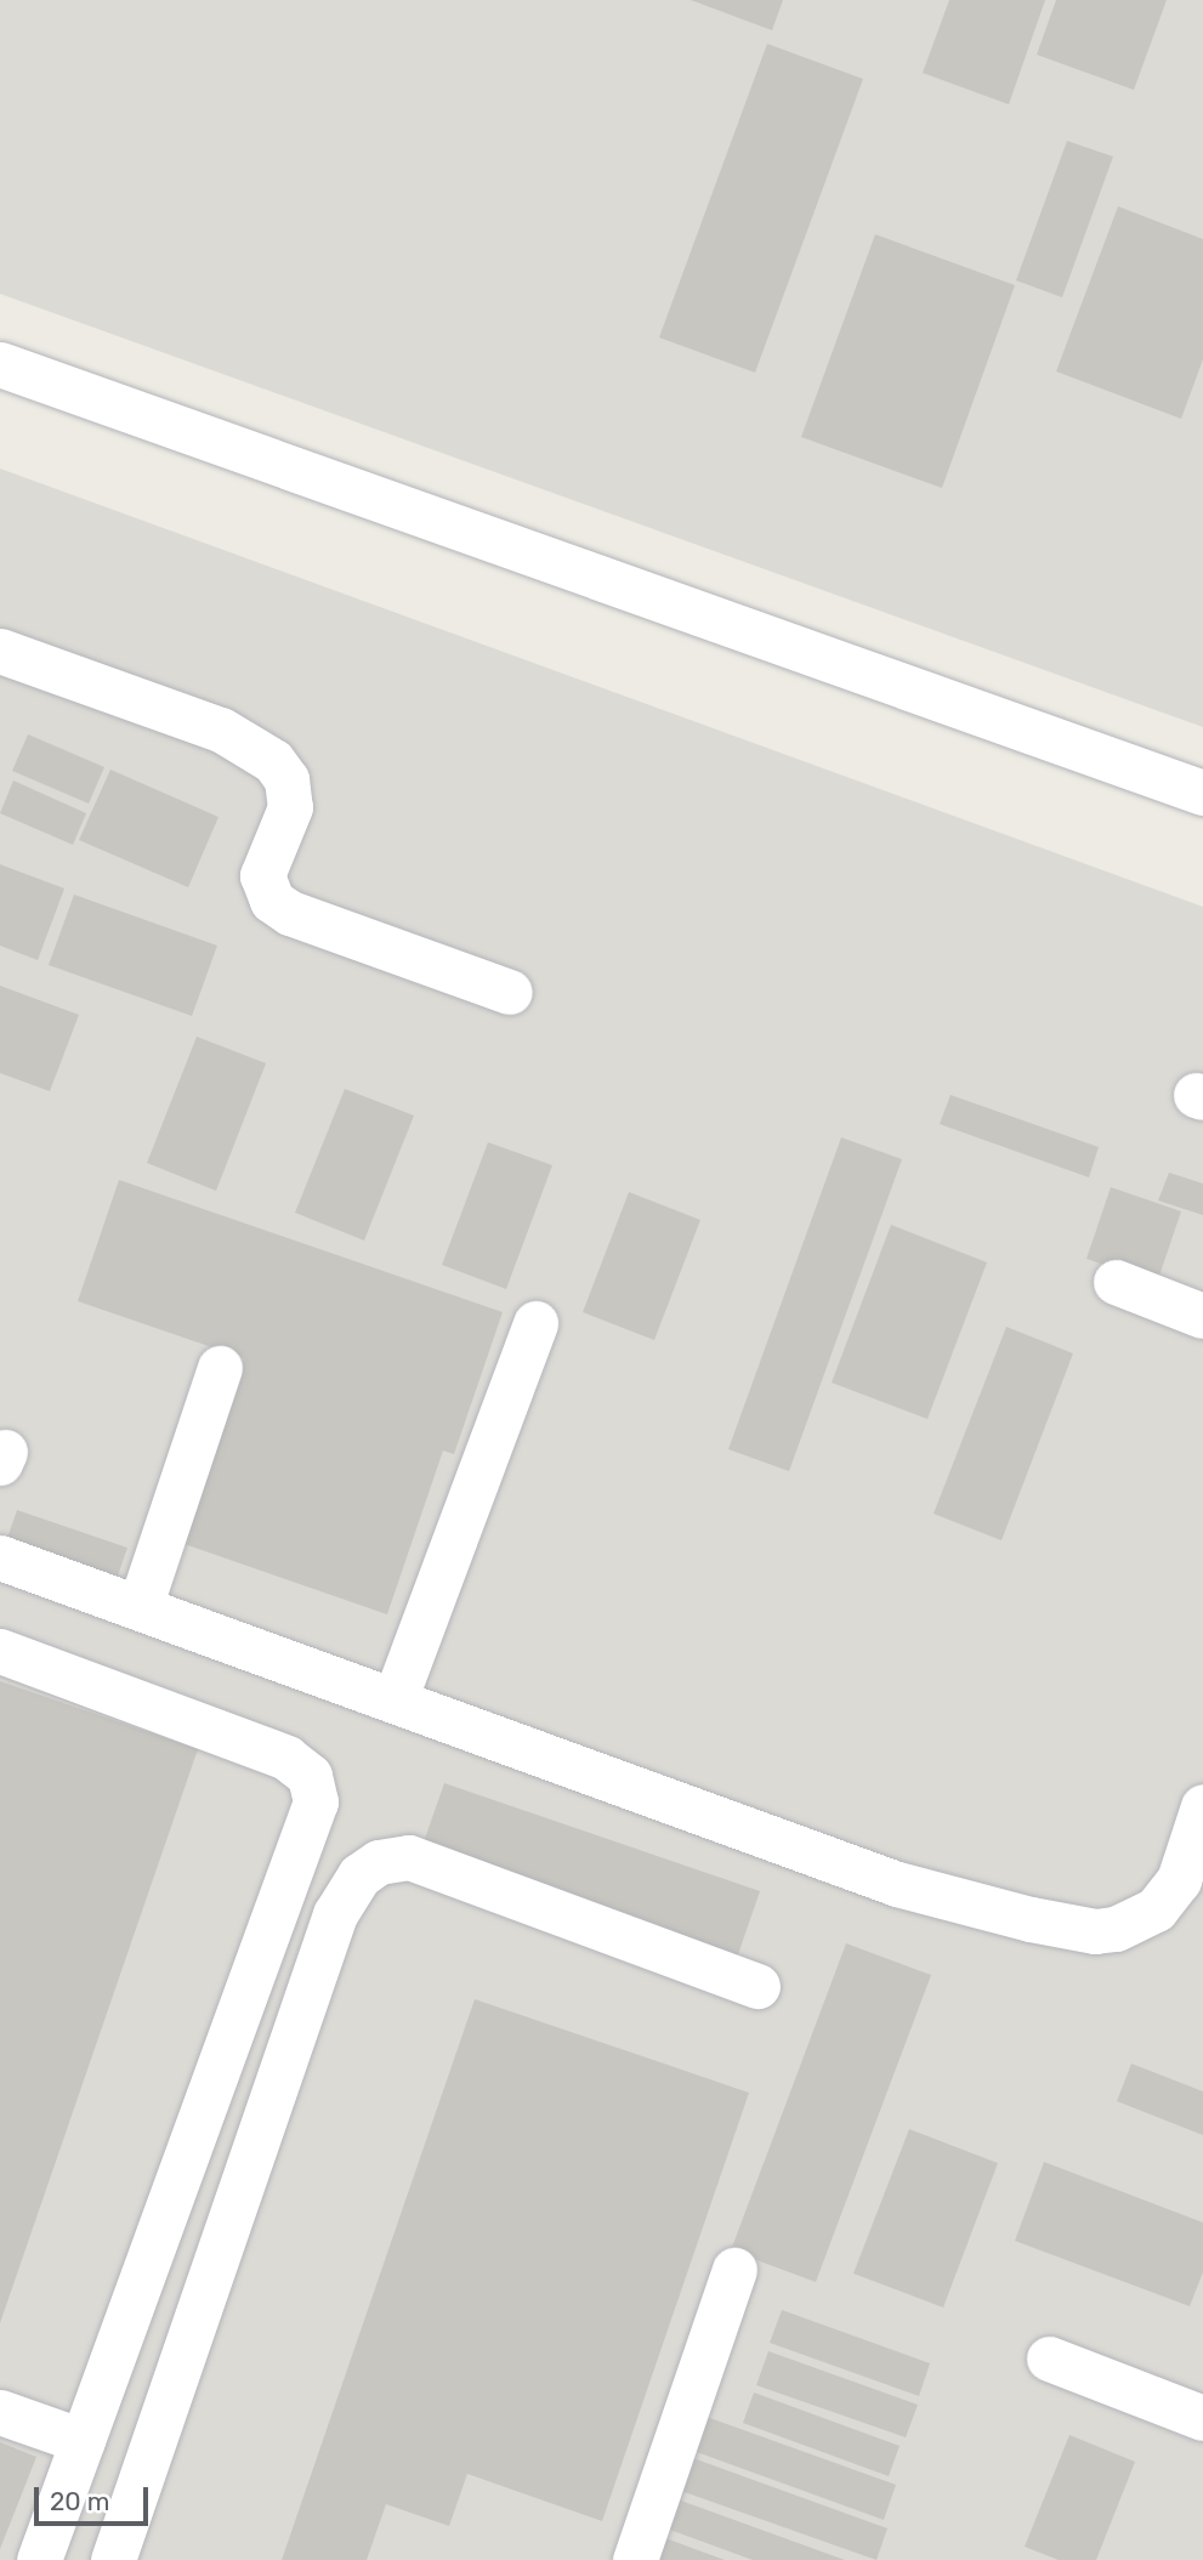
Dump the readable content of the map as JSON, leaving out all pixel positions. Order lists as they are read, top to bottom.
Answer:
{
  "scale_bar": "20 m"
}
